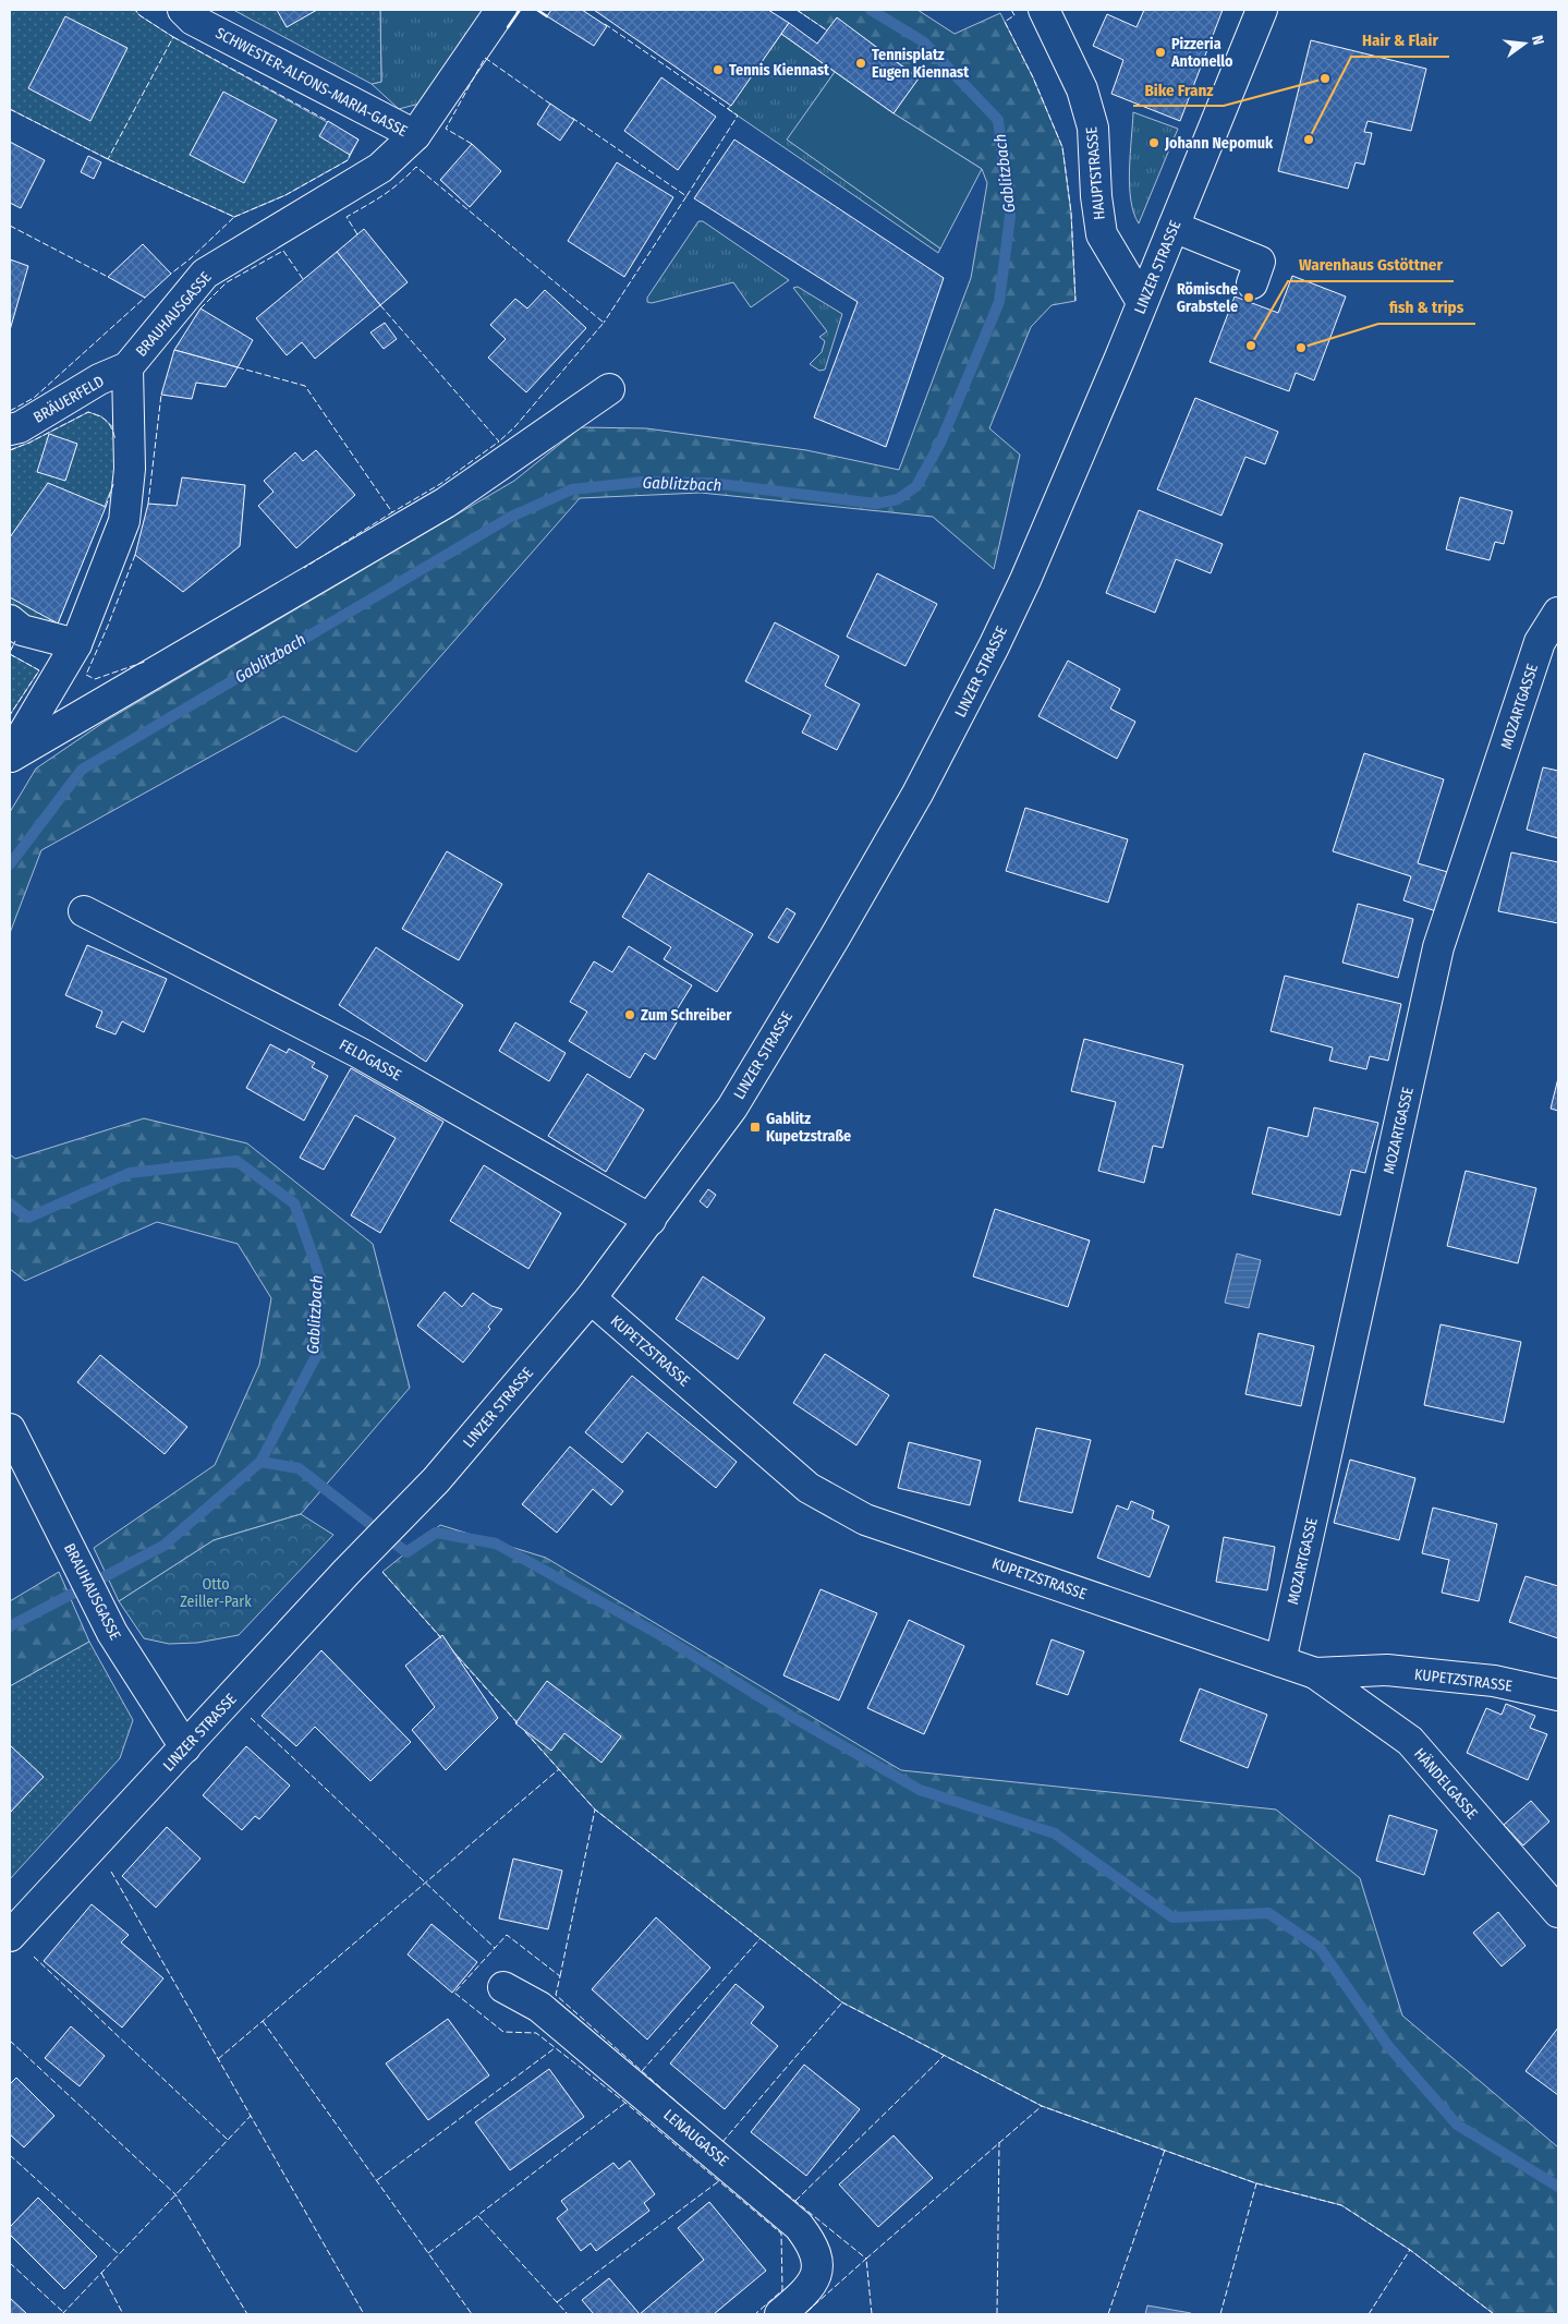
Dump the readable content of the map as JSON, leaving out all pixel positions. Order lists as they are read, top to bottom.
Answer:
{
  "streets": {
    "street": [
      "SCHWESTER-ALFONS-MARIA-GASSE",
      "HAUPTSTRASSE",
      "LINZER STRASSE",
      "BRAUHAUSGASSE",
      "BRÄUERFELD",
      "MOZARTGASSE",
      "FELDGASSE",
      "KUPETZSTRASSE",
      "HÄNDELGASSE",
      "LENAUGASSE"
    ]
  },
  "crossings": [
    ["SCHWESTER-ALFONS-MARIA-GASSE", "BRAUHAUSGASSE"],
    ["HAUPTSTRASSE", "LINZER STRASSE"],
    ["LINZER STRASSE", "BRAUHAUSGASSE"],
    ["LINZER STRASSE", "FELDGASSE"],
    ["LINZER STRASSE", "KUPETZSTRASSE"],
    ["BRAUHAUSGASSE", "BRÄUERFELD"],
    ["MOZARTGASSE", "KUPETZSTRASSE"],
    ["KUPETZSTRASSE", "HÄNDELGASSE"]
  ],
  "water": ["Gablitzbach"],
  "parks": ["Otto Zeiller-Park"],
  "places": {
    "other": [
      "Pizzeria Antonello",
      "Tennisplatz Eugen Kiennast",
      "Tennis Kiennast",
      "Bike Franz",
      "Hair & Flair",
      "Johann Nepomuk",
      "Römische Grabstele",
      "Warenhaus Gstöttner",
      "fish & trips",
      "Zum Schreiber"
    ],
    "transit": ["Gablitz Kupetzstraße"]
  },
  "north": "right"
}
